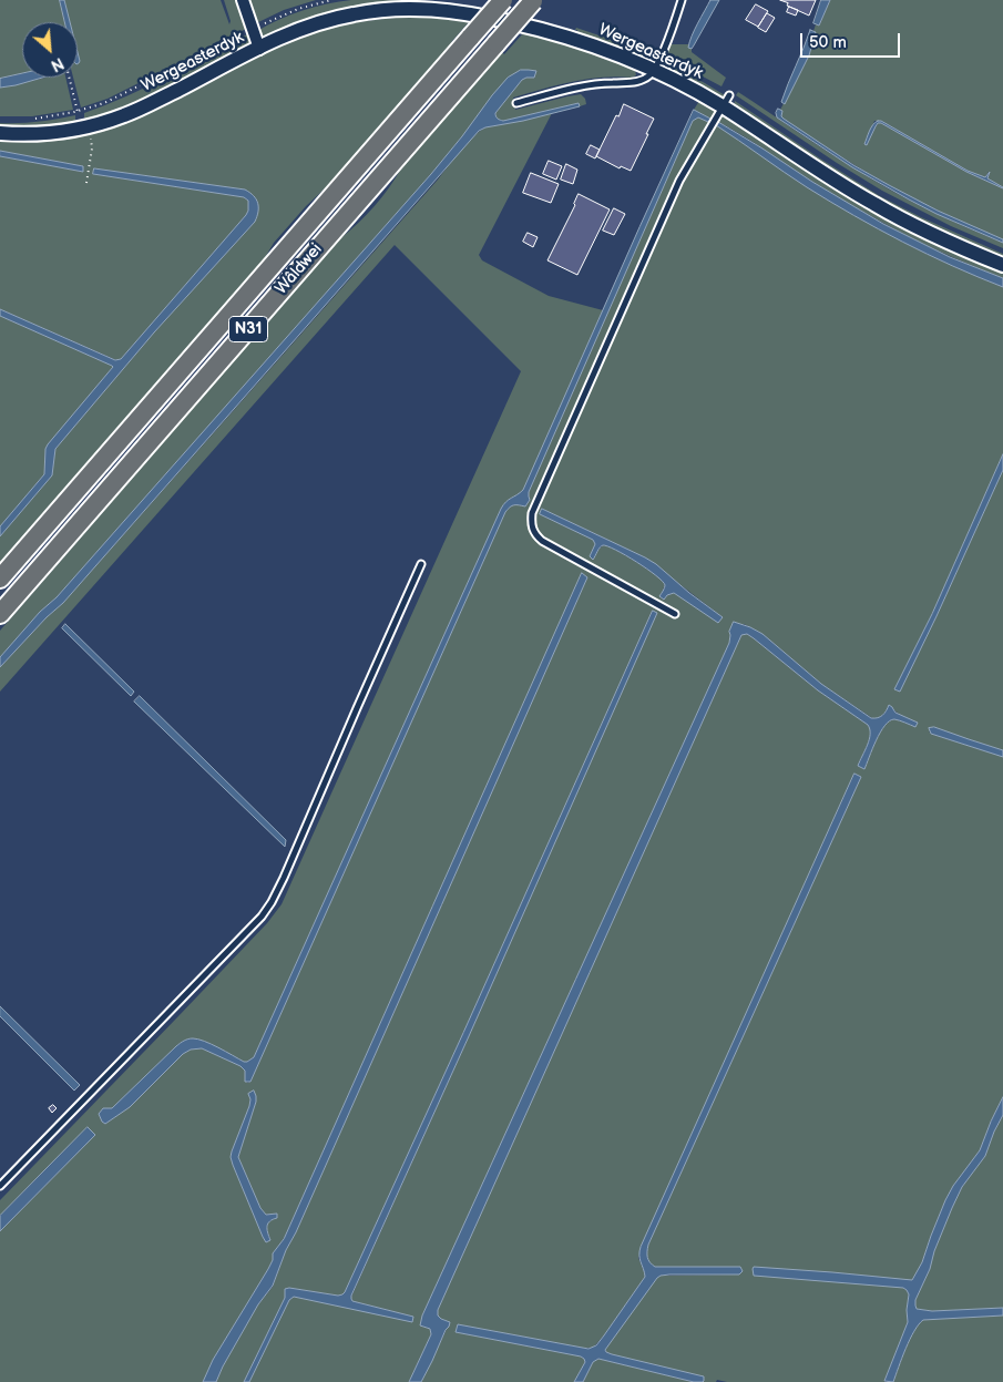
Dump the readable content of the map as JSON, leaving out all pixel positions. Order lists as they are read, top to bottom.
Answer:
{
  "streets": {
    "highway": ["Wâldwei", "N31"],
    "street": ["Wergeasterdyk"]
  },
  "scale_bar": "50 m",
  "north": "bottom right"
}
